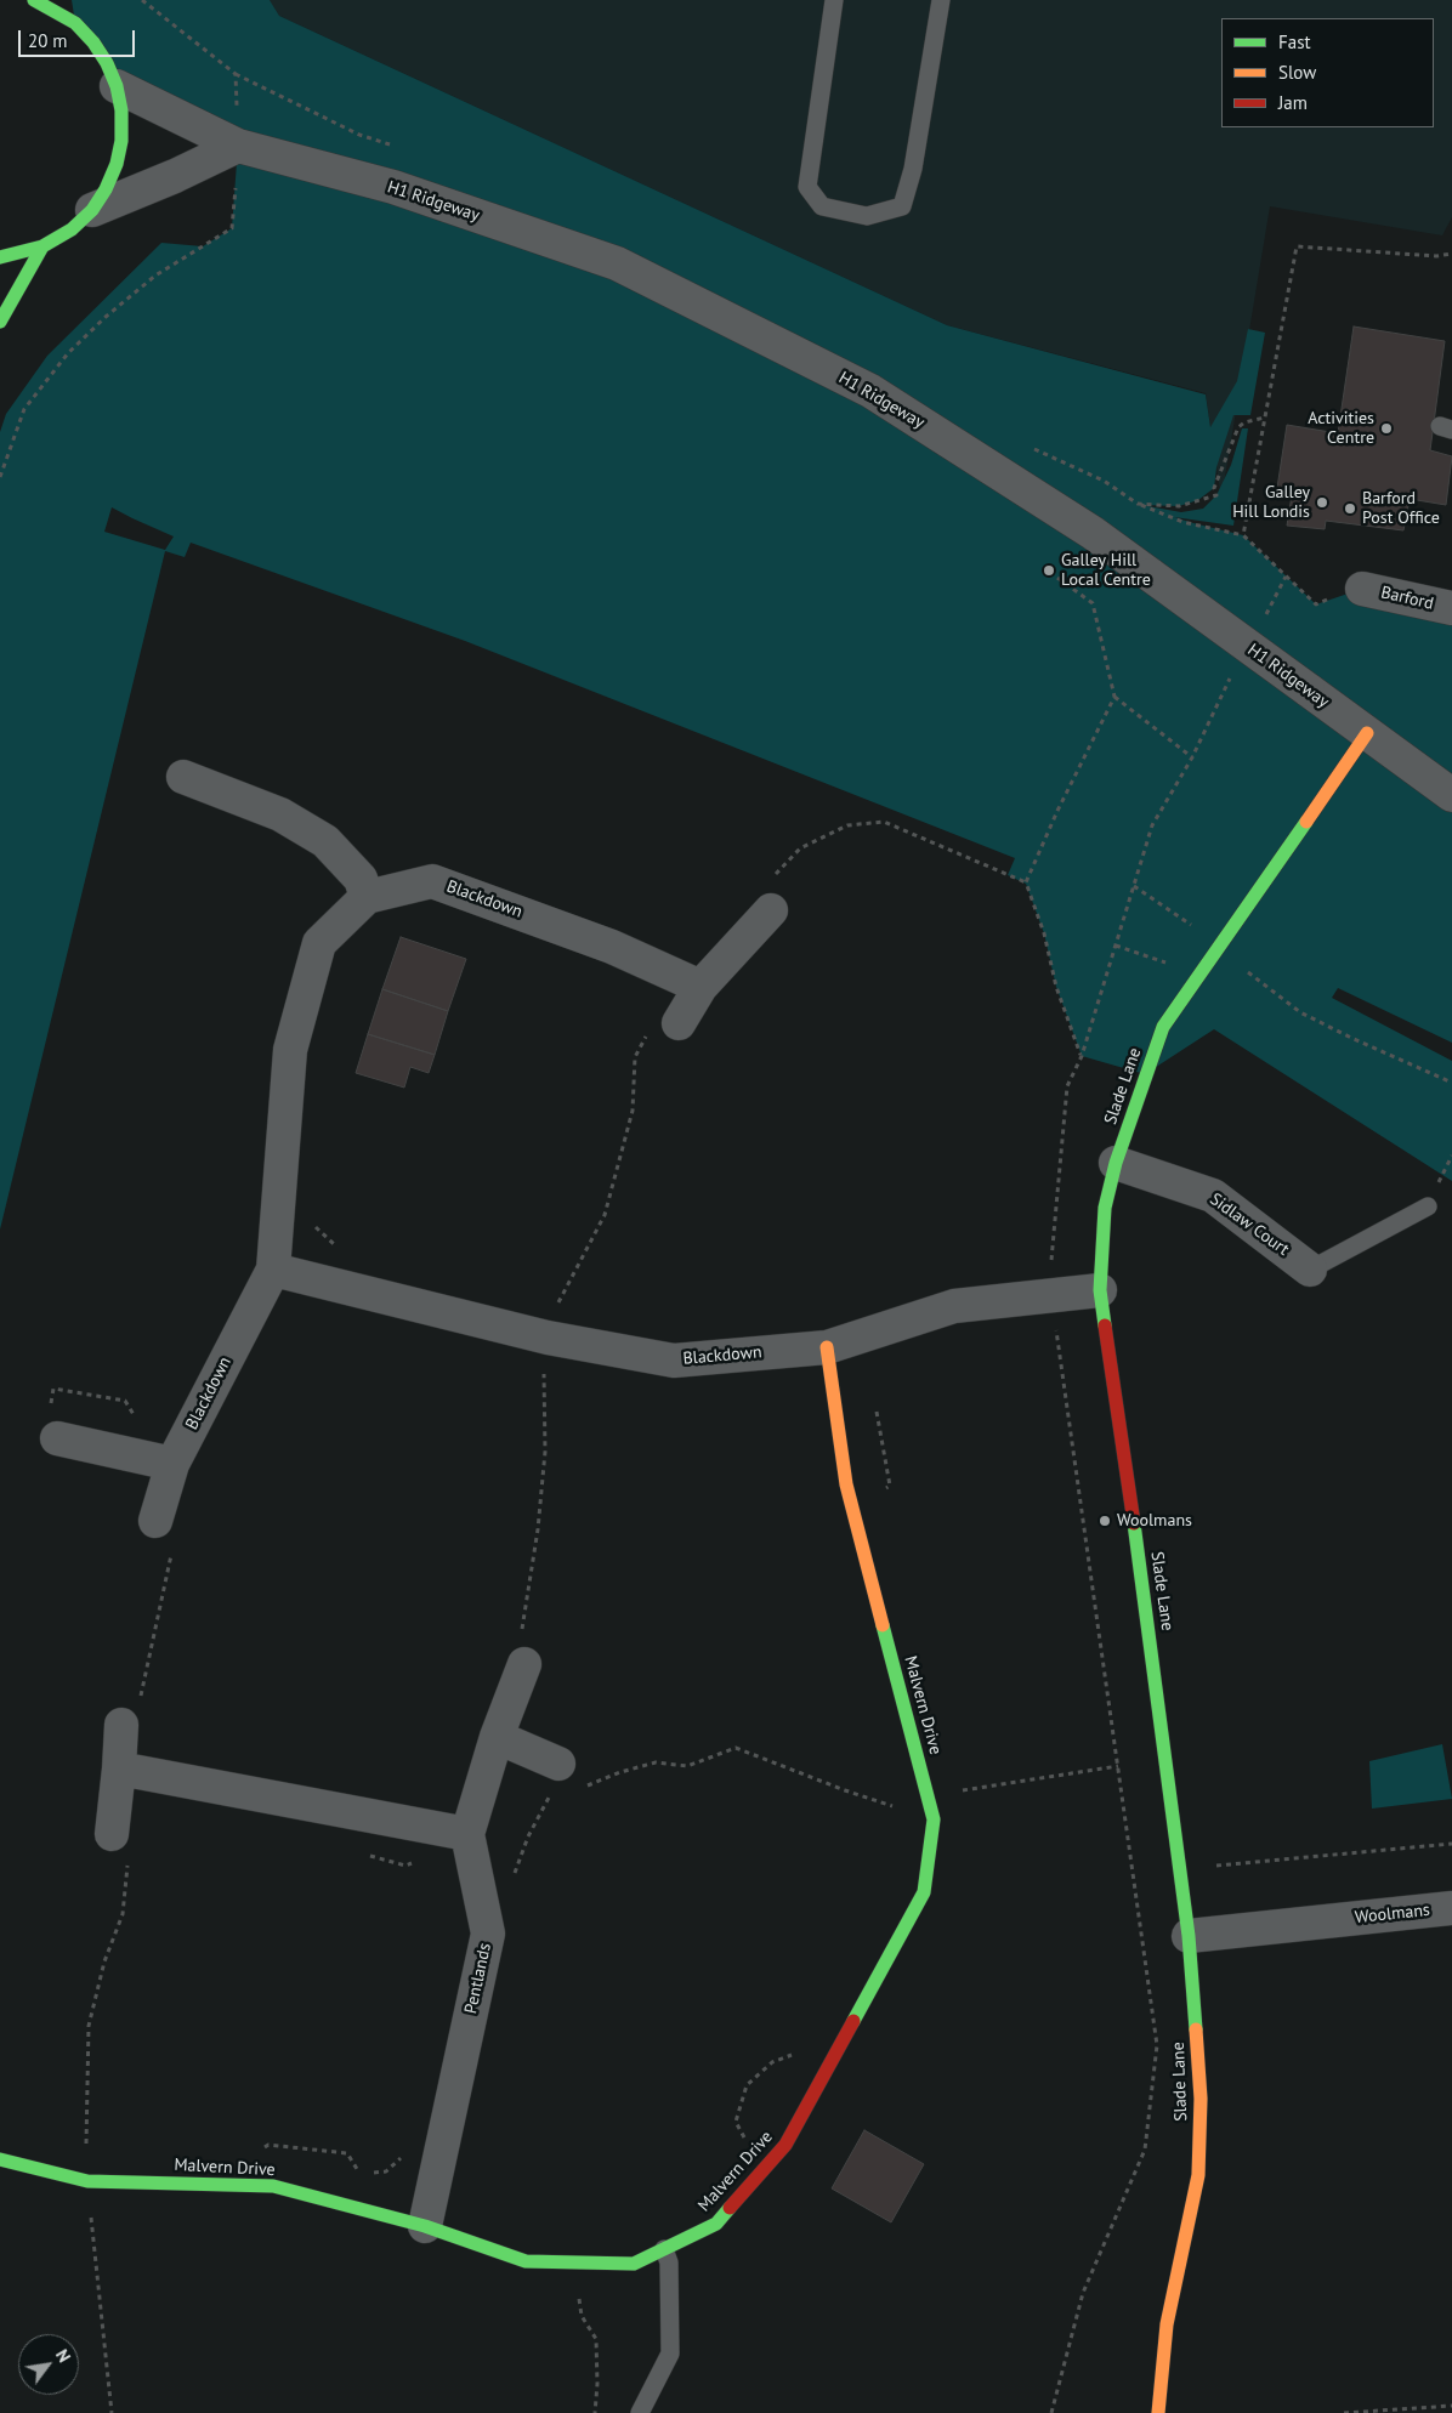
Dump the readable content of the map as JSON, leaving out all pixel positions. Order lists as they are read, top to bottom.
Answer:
{
  "streets": {
    "street": [
      "H1 Ridgeway",
      "Barford",
      "Blackdown",
      "Slade Lane",
      "Sidlaw Court",
      "Malvern Drive",
      "Woolmans",
      "Pentlands"
    ]
  },
  "crossings": [
    ["H1 Ridgeway", "Slade Lane"],
    ["Blackdown", "Slade Lane"],
    ["Blackdown", "Malvern Drive"],
    ["Slade Lane", "Sidlaw Court"],
    ["Slade Lane", "Woolmans"],
    ["Malvern Drive", "Pentlands"]
  ],
  "places": [
    "Activities Centre",
    "Galley Hill Londis",
    "Barford Post Office",
    "Galley Hill Local Centre",
    "Woolmans"
  ],
  "legend": ["Fast", "Slow", "Jam"],
  "scale_bar": "20 m",
  "north": "top right"
}
